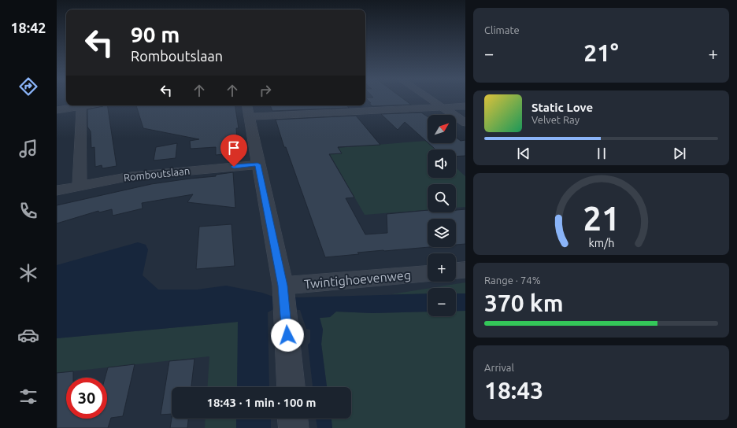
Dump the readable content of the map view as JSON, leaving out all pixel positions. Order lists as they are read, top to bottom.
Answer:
{
  "streets": {
    "street": ["Romboutslaan", "Twintighoevenweg"]
  },
  "north": "top right",
  "page": {
    "tabs": "18:42",
    "tile": [
      "Climate",
      ["Range · 74%", "370 km"],
      ["Arrival", "18:43"]
    ],
    "turn": ["90 m", "Romboutslaan"],
    "heat": ["−", "21°", "+"],
    "song": ["Static Love", "Velvet Ray"],
    "map_buttons": ["+", "−"],
    "limit": "30",
    "trip": "18:43 · 1 min · 100 m",
    "gauge": ["21", "km/h"]
  }
}
